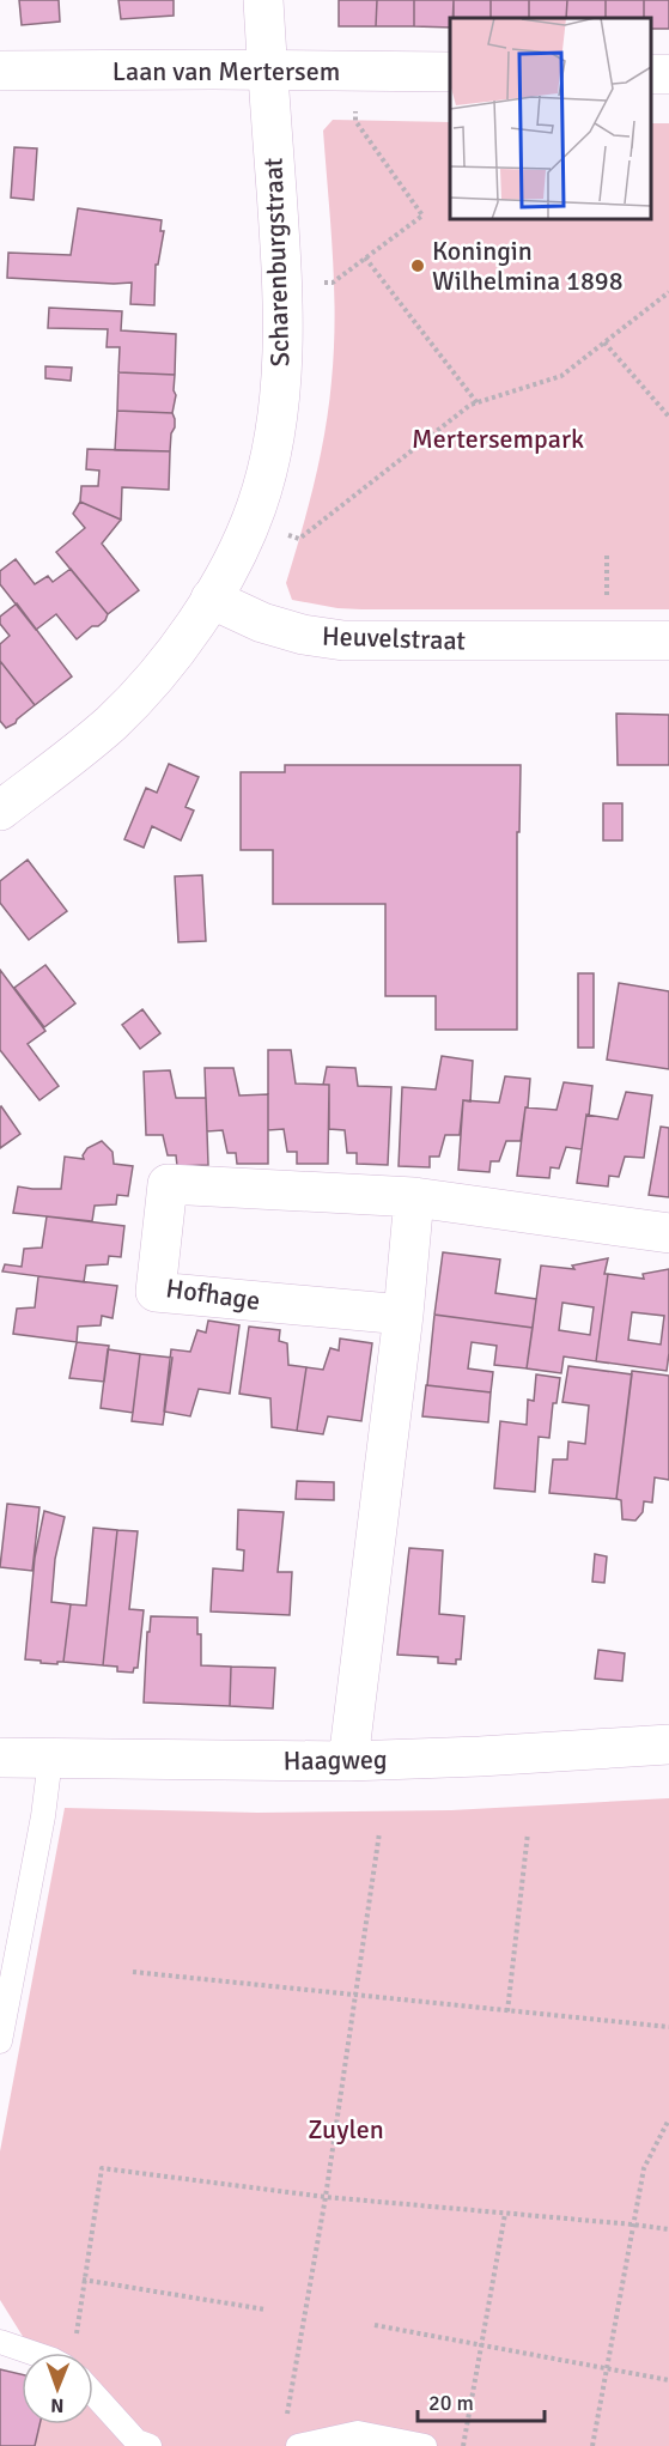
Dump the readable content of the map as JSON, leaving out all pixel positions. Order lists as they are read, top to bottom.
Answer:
{
  "streets": {
    "street": [
      "Laan van Mertersem",
      "Scharenburgstraat",
      "Heuvelstraat",
      "Hofhage",
      "Haagweg"
    ]
  },
  "crossings": [
    ["Laan van Mertersem", "Scharenburgstraat"],
    ["Scharenburgstraat", "Heuvelstraat"]
  ],
  "parks": ["Mertersempark", "Zuylen"],
  "places": ["Koningin Wilhelmina 1898"],
  "scale_bar": "20 m",
  "north": "bottom"
}
